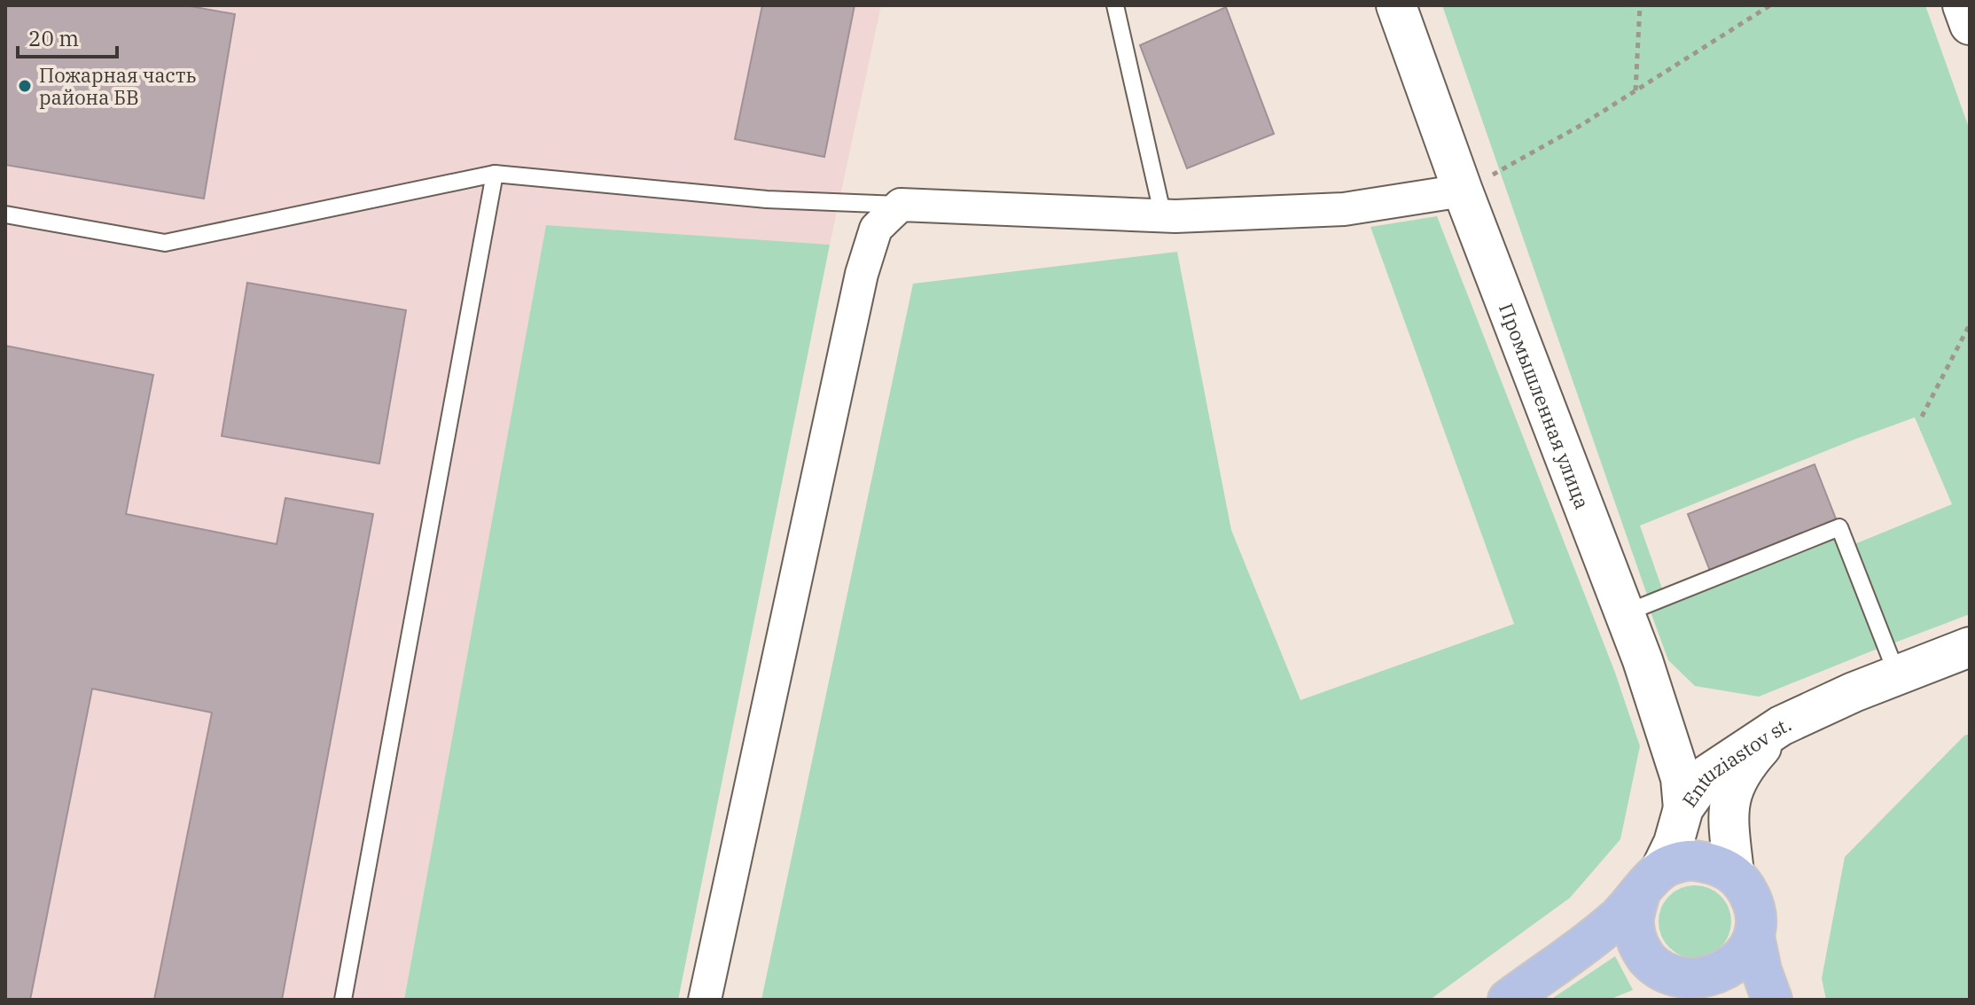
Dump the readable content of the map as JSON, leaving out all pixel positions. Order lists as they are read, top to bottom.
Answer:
{
  "streets": {
    "street": ["Промышленная улица", "Entuziastov st."]
  },
  "crossings": [
    ["Промышленная улица", "Entuziastov st."]
  ],
  "places": ["Пожарная часть района БВ"],
  "scale_bar": "20 m"
}
